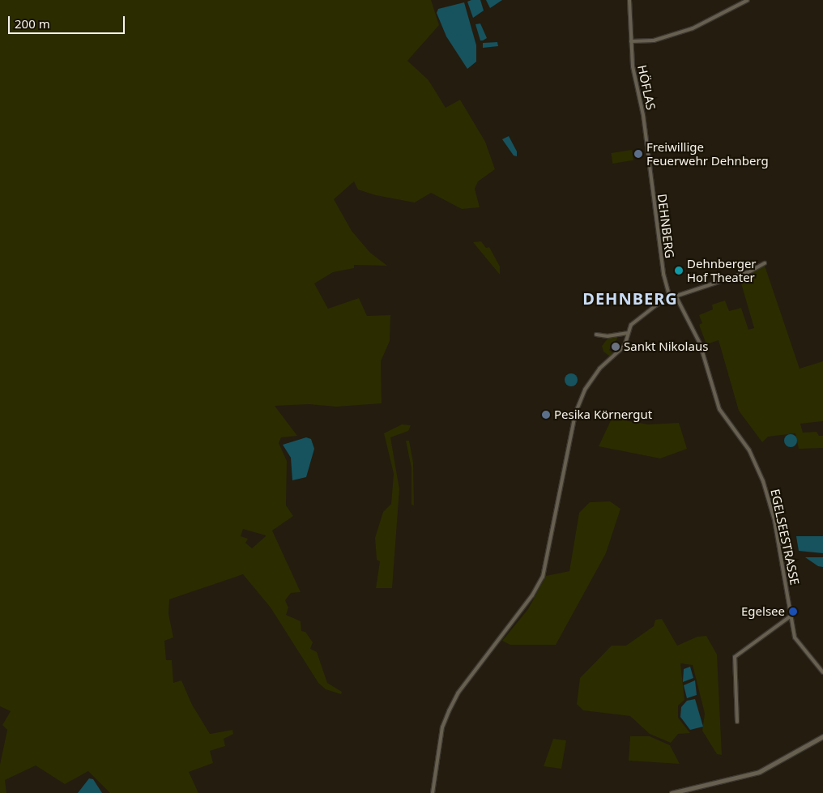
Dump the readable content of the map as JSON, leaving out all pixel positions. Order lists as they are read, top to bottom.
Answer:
{
  "streets": {
    "street": ["HÖFLAS", "DEHNBERG", "EGELSEESTRASSE"]
  },
  "crossings": [
    ["HÖFLAS", "DEHNBERG"]
  ],
  "districts": ["DEHNBERG"],
  "places": [
    "Freiwillige Feuerwehr Dehnberg",
    "Dehnberger Hof Theater",
    "Sankt Nikolaus",
    "Pesika Körnergut",
    "Egelsee"
  ],
  "scale_bar": "200 m"
}
